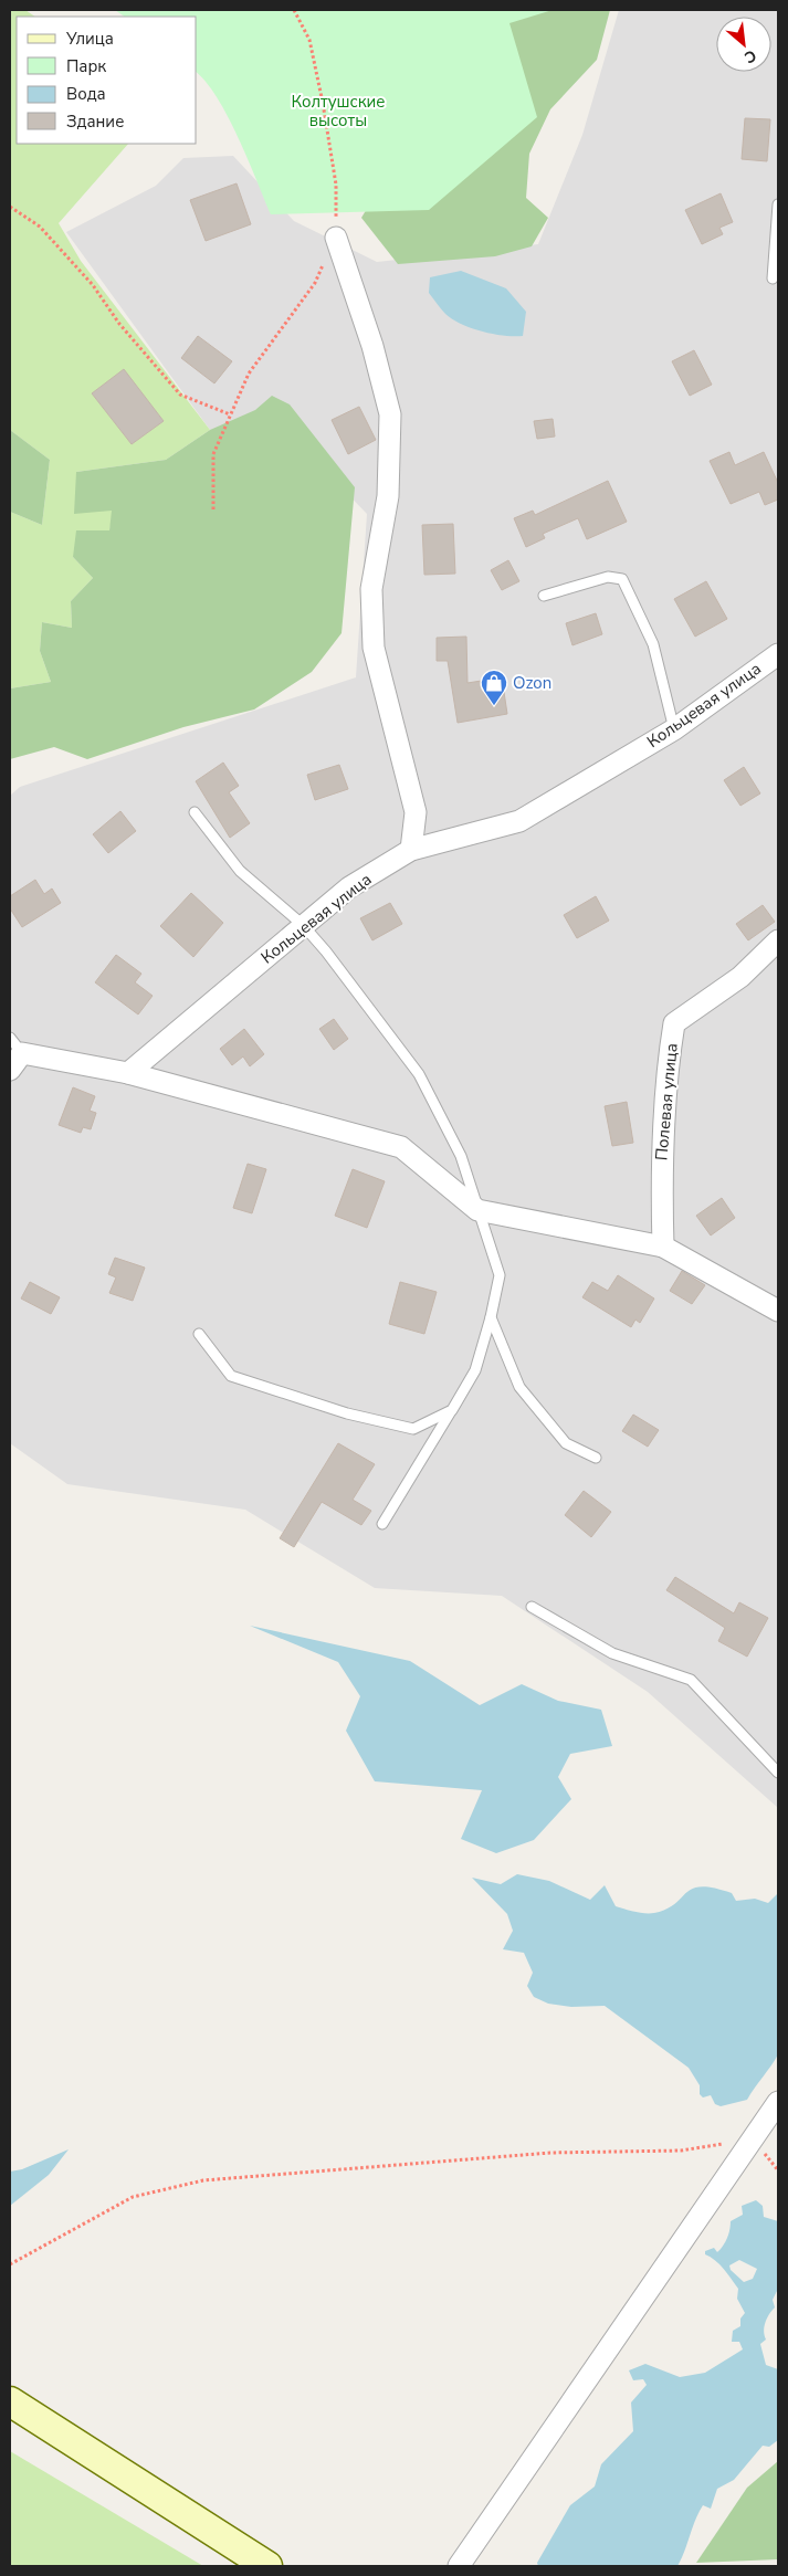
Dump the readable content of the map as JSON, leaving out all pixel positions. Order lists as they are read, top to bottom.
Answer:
{
  "streets": {
    "street": ["Кольцевая улица", "Полевая улица"]
  },
  "parks": ["Колтушские высоты"],
  "places": {
    "shop": ["Ozon"]
  },
  "legend": [
    "Улица",
    "Парк",
    "Вода",
    "Здание"
  ],
  "north": "bottom right"
}
